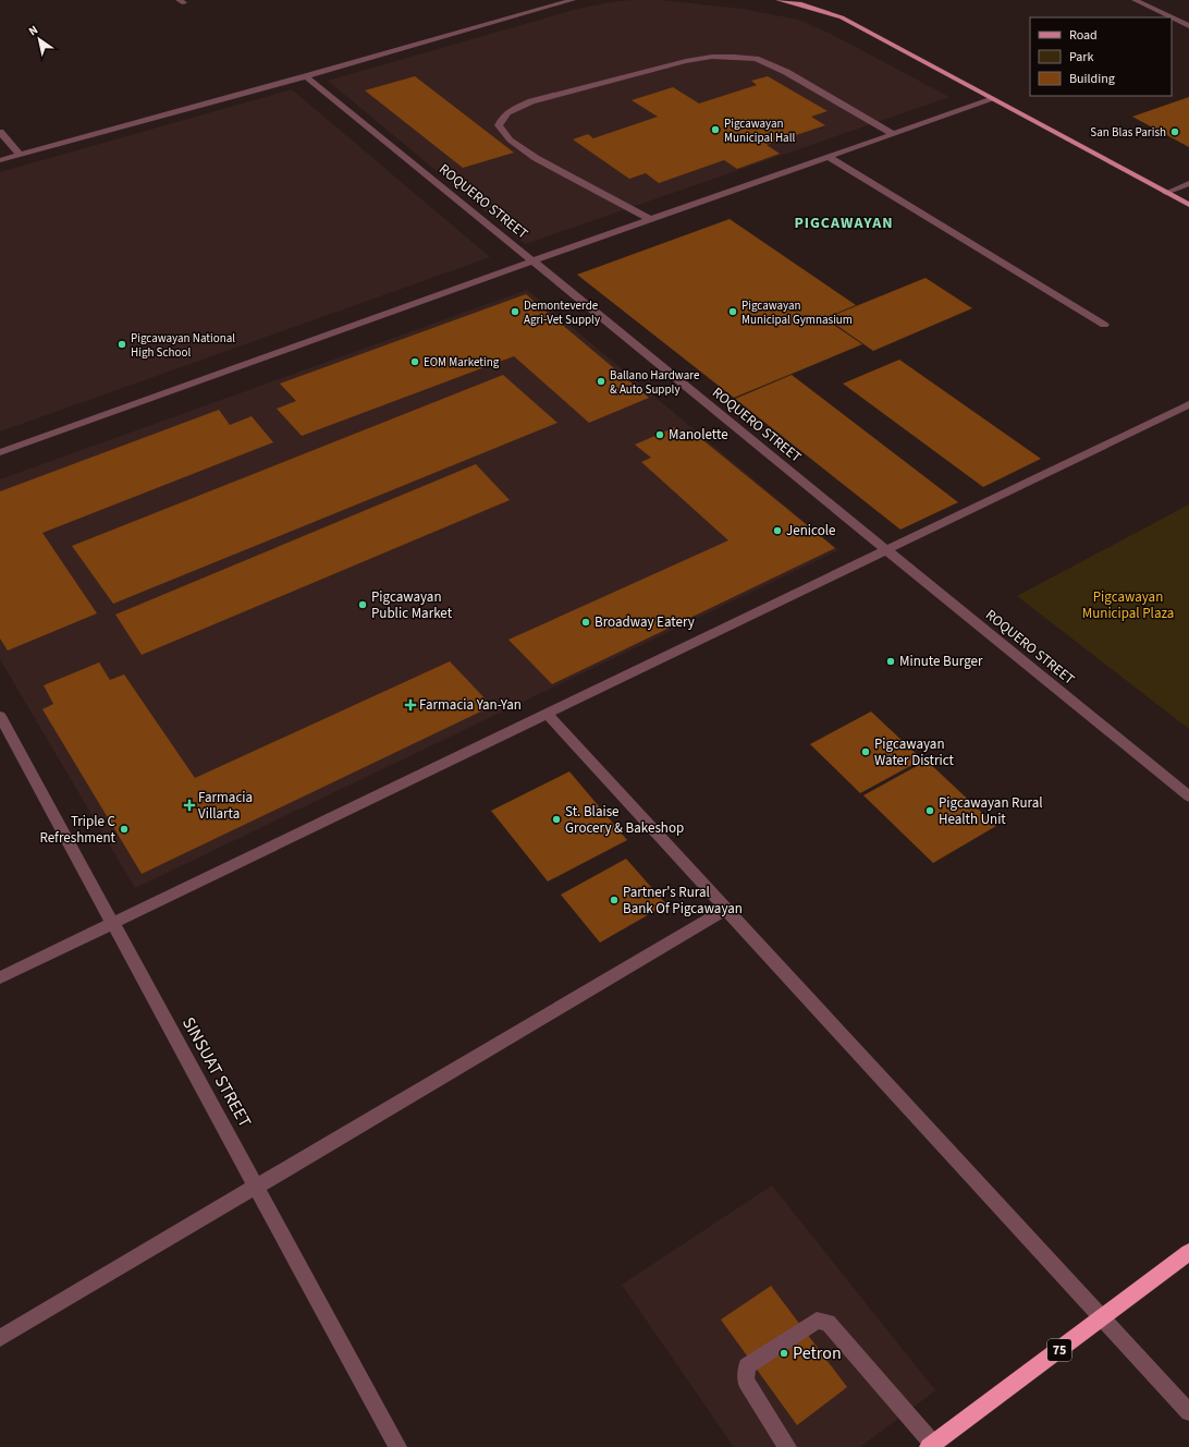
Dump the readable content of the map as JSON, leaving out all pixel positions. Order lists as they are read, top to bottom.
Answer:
{
  "streets": {
    "highway": ["75"],
    "street": ["ROQUERO STREET", "SINSUAT STREET"]
  },
  "districts": ["PIGCAWAYAN"],
  "parks": ["Pigcawayan Municipal Plaza"],
  "places": {
    "other": [
      "Pigcawayan Municipal Hall",
      "San Blas Parish",
      "Demonteverde Agri-Vet Supply",
      "Pigcawayan Municipal Gymnasium",
      "Pigcawayan National High School",
      "EOM Marketing",
      "Ballano Hardware & Auto Supply",
      "Manolette",
      "Jenicole",
      "Pigcawayan Public Market",
      "Broadway Eatery",
      "Minute Burger",
      "Pigcawayan Water District",
      "Pigcawayan Rural Health Unit",
      "St. Blaise Grocery & Bakeshop",
      "Triple C Refreshment",
      "Partner's Rural Bank Of Pigcawayan",
      "Petron"
    ],
    "health": ["Farmacia Yan-Yan", "Farmacia Villarta"]
  },
  "legend": ["Road", "Park", "Building"],
  "north": "top left"
}
